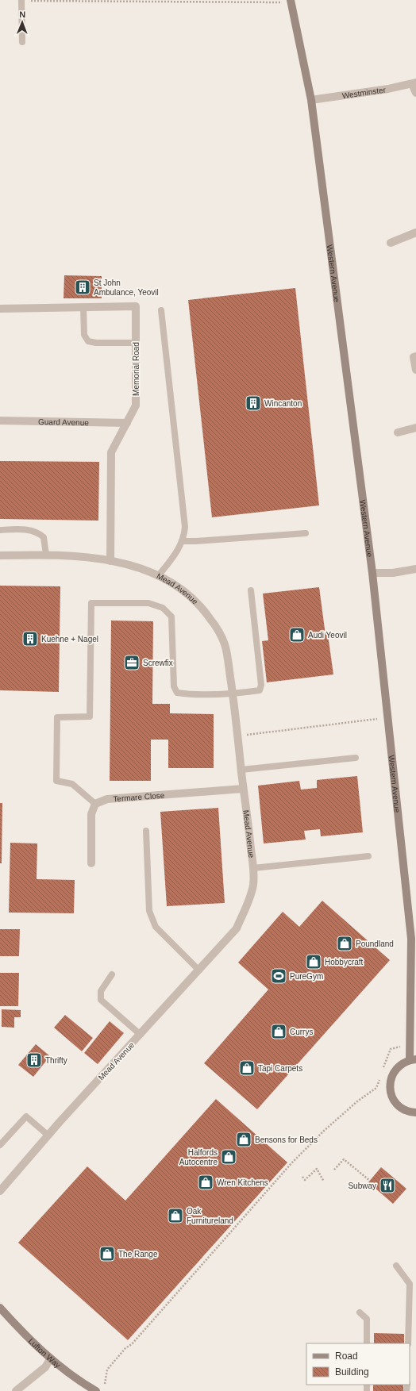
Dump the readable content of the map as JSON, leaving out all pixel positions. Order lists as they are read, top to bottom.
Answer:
{
  "streets": {
    "street": [
      "Westminster",
      "Western Avenue",
      "Memorial Road",
      "Guard Avenue",
      "Mead Avenue",
      "Termare Close",
      "Lufton Way"
    ]
  },
  "crossings": [
    ["Westminster", "Western Avenue"],
    ["Memorial Road", "Guard Avenue"],
    ["Memorial Road", "Mead Avenue"],
    ["Mead Avenue", "Termare Close"]
  ],
  "places": {
    "building": [
      "St John Ambulance, Yeovil",
      "Wincanton",
      "Kuehne + Nagel",
      "Thrifty"
    ],
    "shop": [
      "Audi Yeovil",
      "Poundland",
      "Hobbycraft",
      "Currys",
      "Tapi Carpets",
      "Bensons for Beds",
      "Halfords Autocentre",
      "Wren Kitchens",
      "Oak Furnitureland",
      "The Range"
    ],
    "office": ["Screwfix"],
    "sports": ["PureGym"],
    "restaurant": ["Subway"]
  },
  "legend": ["Road", "Building"],
  "north": "top"
}
